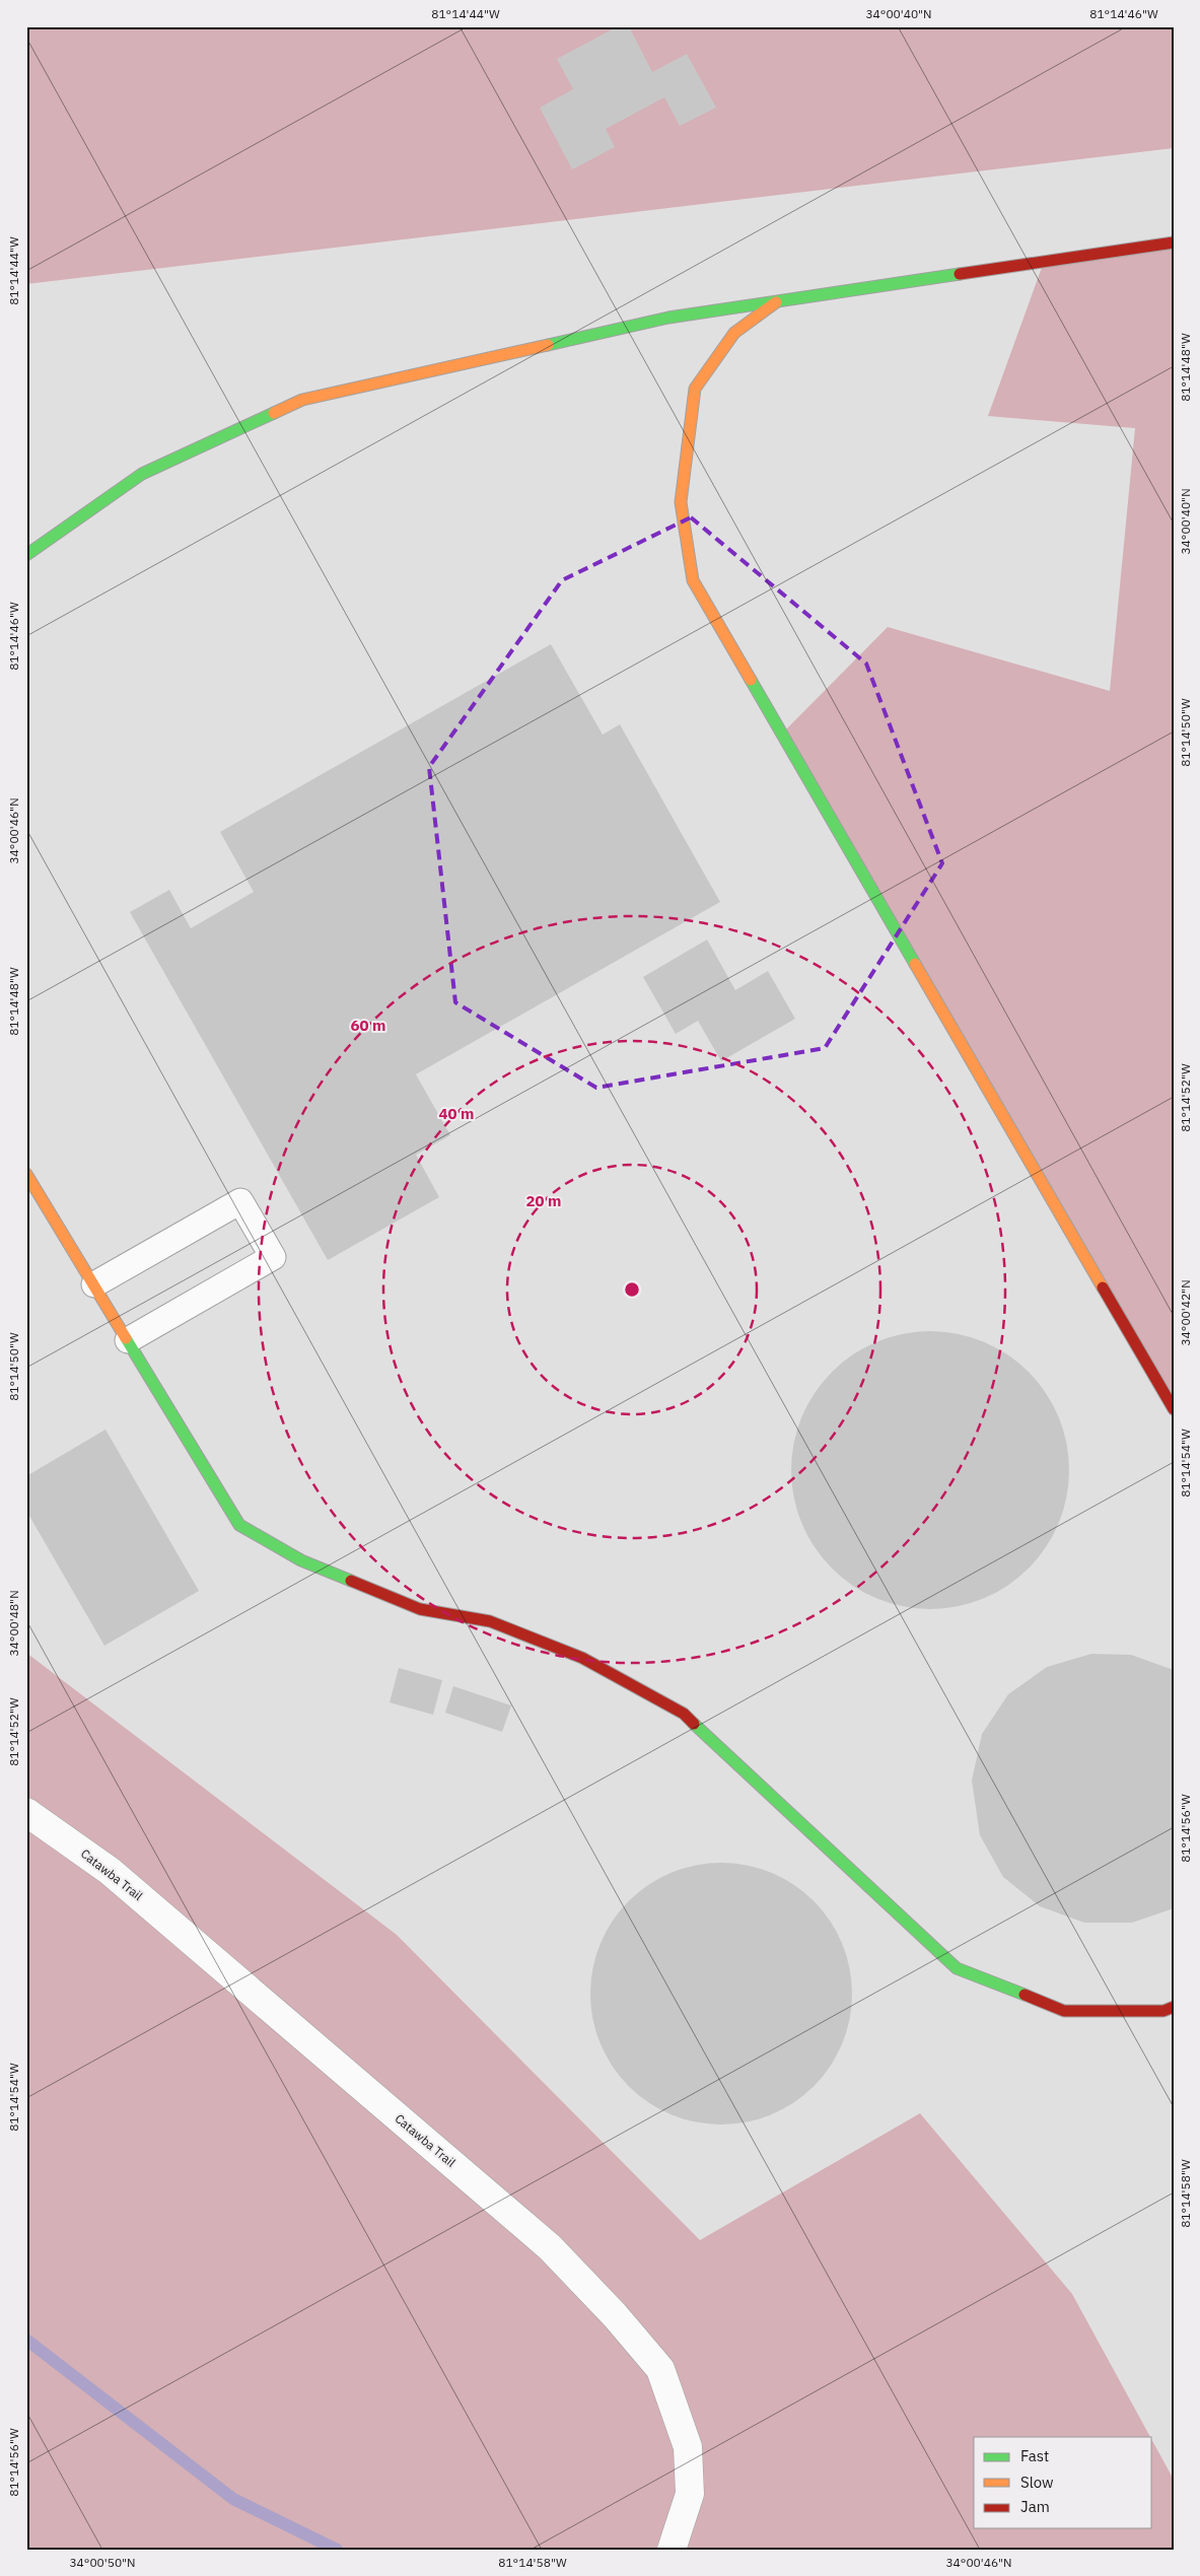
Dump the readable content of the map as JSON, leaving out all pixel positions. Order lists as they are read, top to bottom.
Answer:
{
  "streets": {
    "street": ["Catawba Trail"]
  },
  "legend": ["Fast", "Slow", "Jam"],
  "coordinates": [
    "81°14'44\"W",
    "34°00'40\"N",
    "81°14'46\"W",
    "81°14'48\"W",
    "81°14'50\"W",
    "34°00'46\"N",
    "81°14'52\"W",
    "34°00'42\"N",
    "81°14'54\"W",
    "34°00'48\"N",
    "81°14'56\"W",
    "81°14'58\"W",
    "34°00'50\"N"
  ],
  "rings": ["60 m", "40 m", "20 m"]
}
